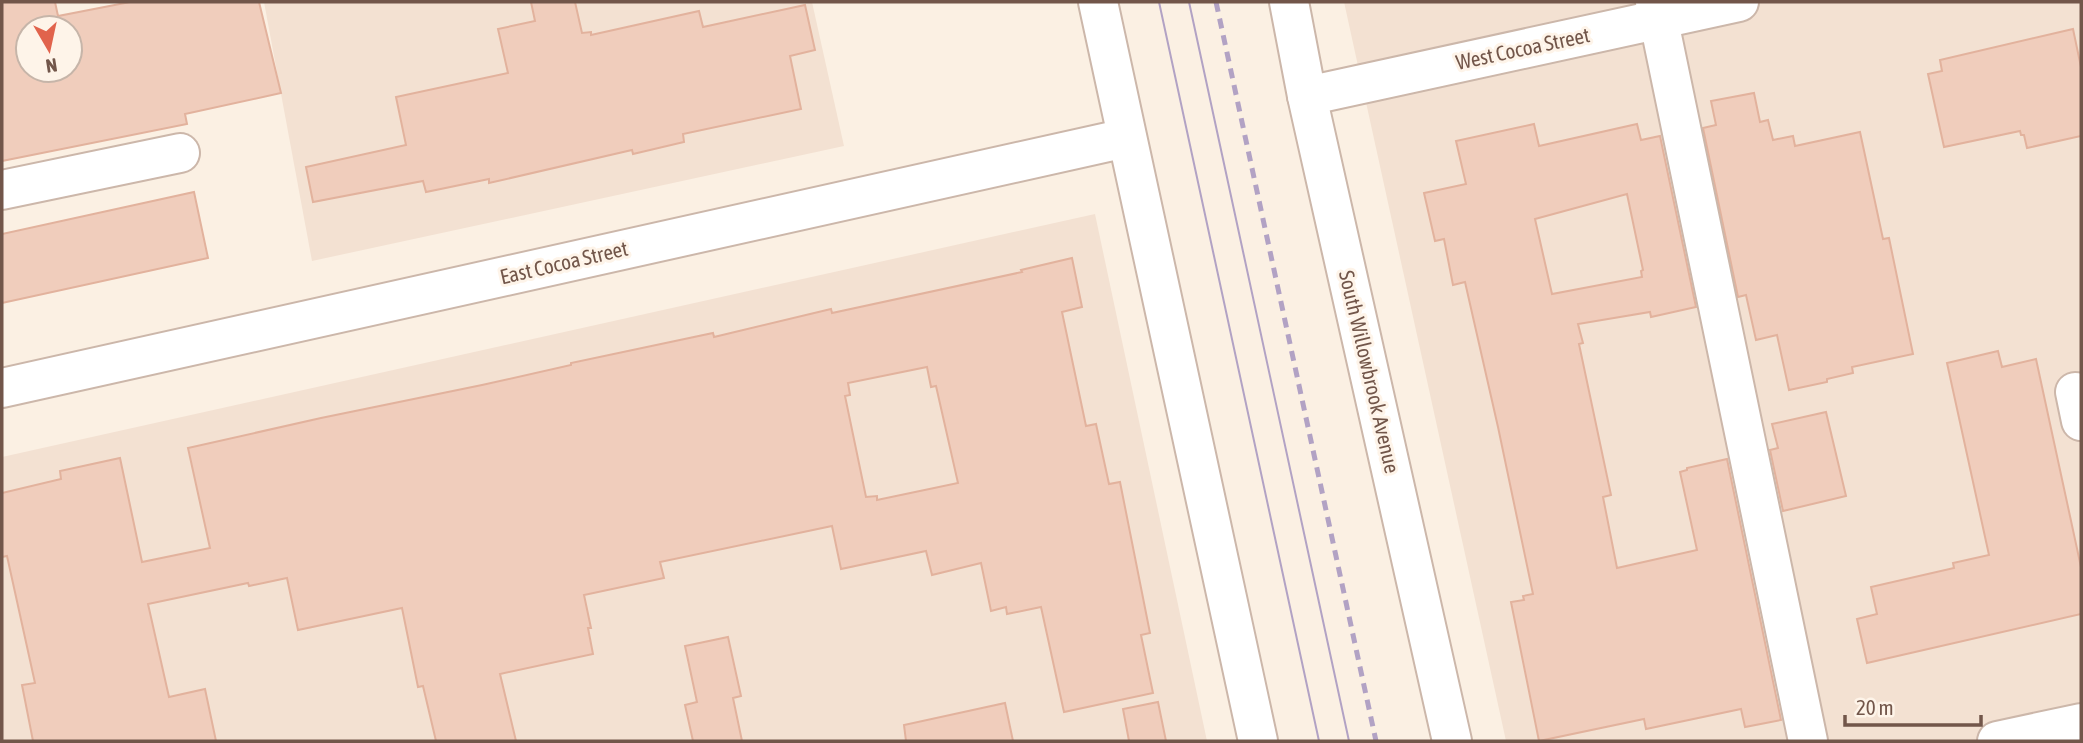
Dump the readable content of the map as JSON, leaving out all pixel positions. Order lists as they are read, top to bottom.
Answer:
{
  "streets": {
    "street": ["West Cocoa Street", "East Cocoa Street", "South Willowbrook Avenue"]
  },
  "crossings": [
    ["West Cocoa Street", "South Willowbrook Avenue"]
  ],
  "scale_bar": "20 m",
  "north": "bottom"
}
